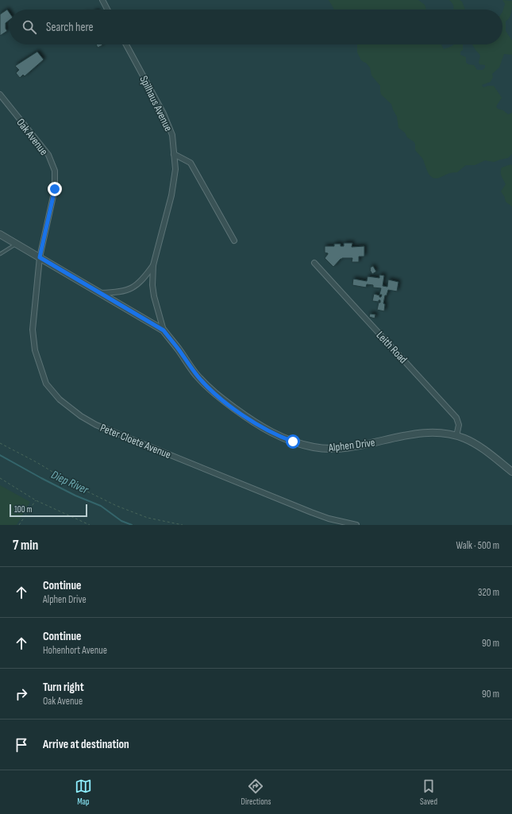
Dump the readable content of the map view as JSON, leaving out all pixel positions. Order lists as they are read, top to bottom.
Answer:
{
  "streets": {
    "street": [
      "Spilhaus Avenue",
      "Oak Avenue",
      "Leith Road",
      "Peter Cloete Avenue",
      "Alphen Drive"
    ]
  },
  "crossings": [
    ["Spilhaus Avenue", "Alphen Drive"],
    ["Oak Avenue", "Peter Cloete Avenue"],
    ["Oak Avenue", "Alphen Drive"],
    ["Leith Road", "Alphen Drive"],
    ["Peter Cloete Avenue", "Alphen Drive"]
  ],
  "water": ["Diep River"],
  "scale_bar": "100 m",
  "page": {
    "search": "Search here",
    "scale": "100 m",
    "heading": ["7 min", "Walk · 500 m"],
    "list": [
      ["Continue", "Alphen Drive", "320 m"],
      ["Continue", "Hohenhort Avenue", "90 m"],
      ["Turn right", "Oak Avenue", "90 m"],
      "Arrive at destination"
    ],
    "nav": ["Map", "Directions", "Saved"]
  }
}
